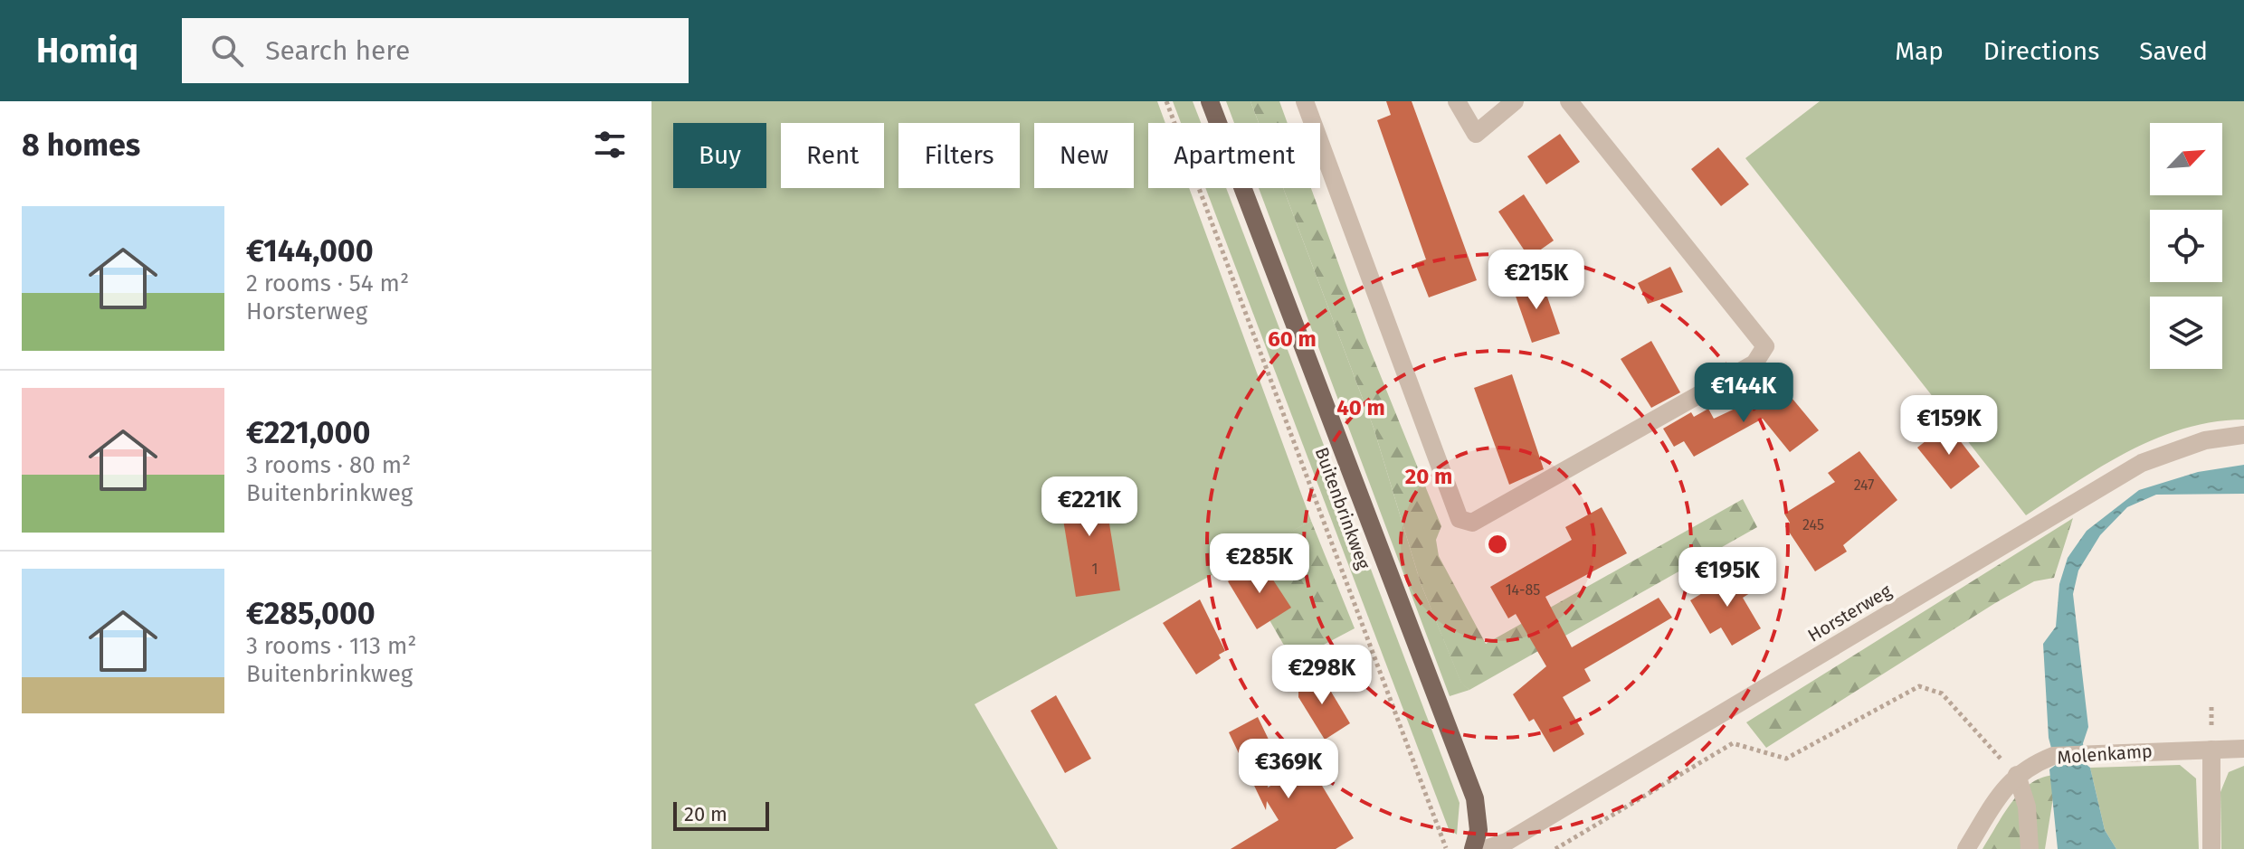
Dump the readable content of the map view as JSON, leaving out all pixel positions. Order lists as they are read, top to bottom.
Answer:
{
  "streets": {
    "main road": ["Buitenbrinkweg"],
    "street": ["Horsterweg", "Molenkamp"]
  },
  "house_numbers": [
    "247",
    "245",
    "1",
    "14-85"
  ],
  "scale_bar": "20 m",
  "north": "top right",
  "page": {
    "header": "Homiq",
    "search": "Search here",
    "nav": ["Map", "Directions", "Saved"],
    "heading": "8 homes",
    "chip": [
      "Buy",
      "Rent",
      "Filters",
      "New",
      "Apartment"
    ],
    "list": [
      {
        "name": "€144,000",
        "note": "2 rooms · 54 m² · Horsterweg"
      },
      {
        "name": "€221,000",
        "note": "3 rooms · 80 m² · Buitenbrinkweg"
      },
      {
        "name": "€285,000",
        "note": "3 rooms · 113 m² · Buitenbrinkweg"
      }
    ],
    "price": [
      "€215K",
      "€144K",
      "€159K",
      "€221K",
      "€285K",
      "€195K",
      "€298K",
      "€369K"
    ],
    "scale": "20 m"
  },
  "rings": ["60 m", "40 m", "20 m"]
}
